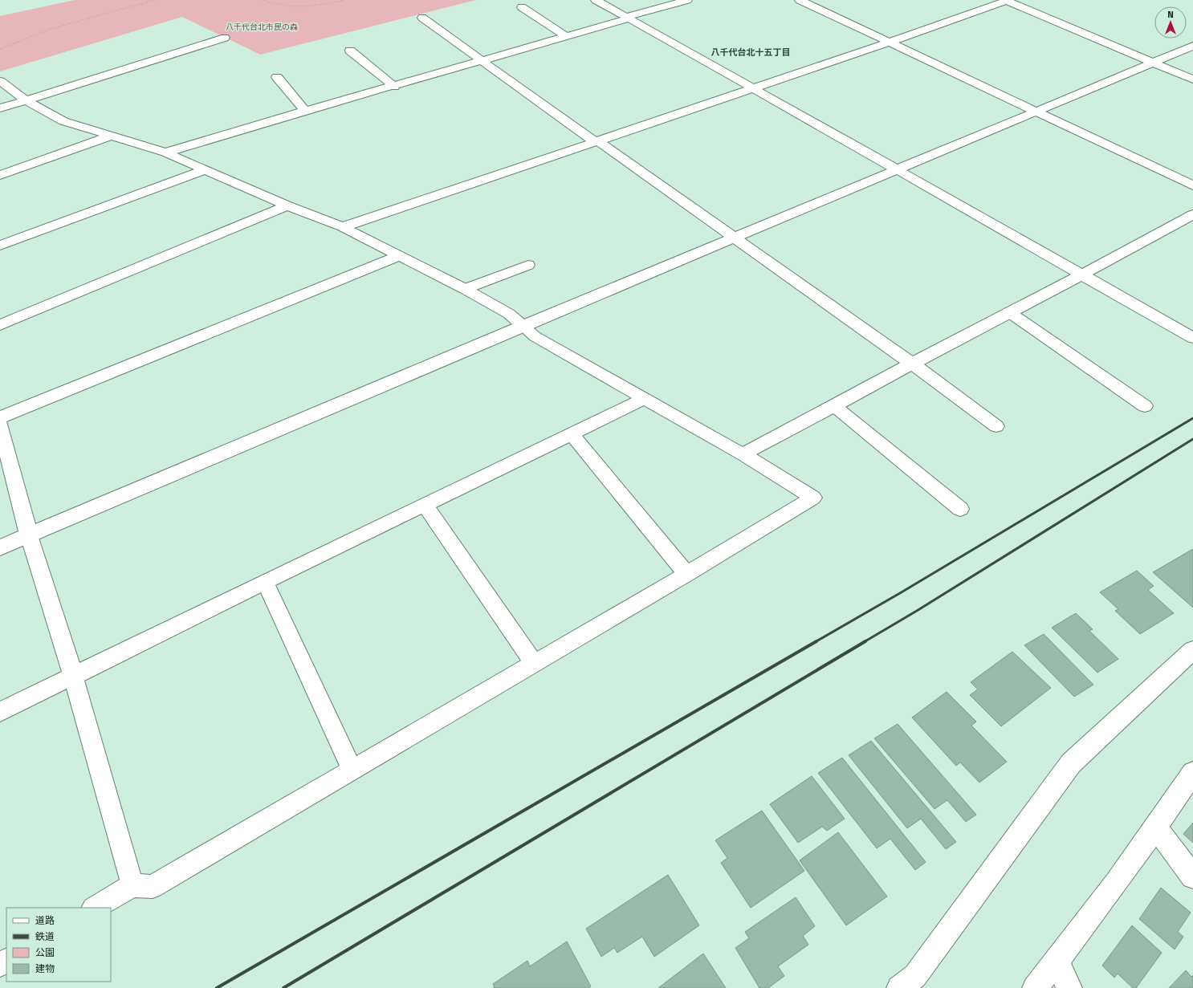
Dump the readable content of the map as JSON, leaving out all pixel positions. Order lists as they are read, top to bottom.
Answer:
{
  "districts": ["八千代台北十五丁目"],
  "parks": ["八千代台北市民の森"],
  "legend": [
    "道路",
    "鉄道",
    "公園",
    "建物"
  ],
  "north": "top"
}
